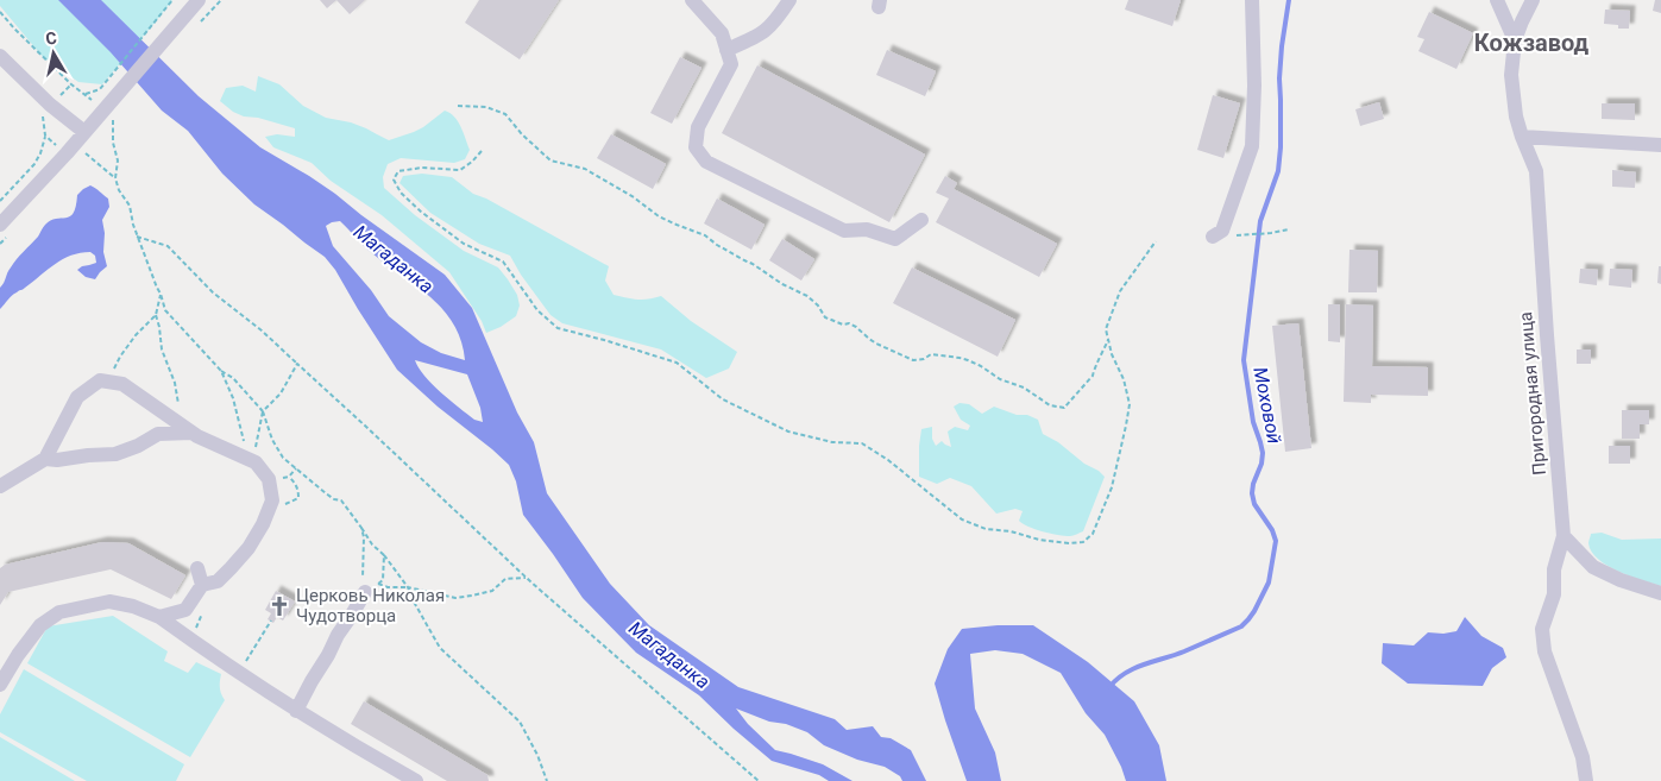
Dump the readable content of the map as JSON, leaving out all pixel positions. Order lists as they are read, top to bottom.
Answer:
{
  "streets": {
    "street": ["Пригородная улица"]
  },
  "districts": ["Кожзавод"],
  "water": ["Магаданка", "Моховой"],
  "places": {
    "church": ["Церковь Николая Чудотворца"]
  },
  "north": "top"
}
